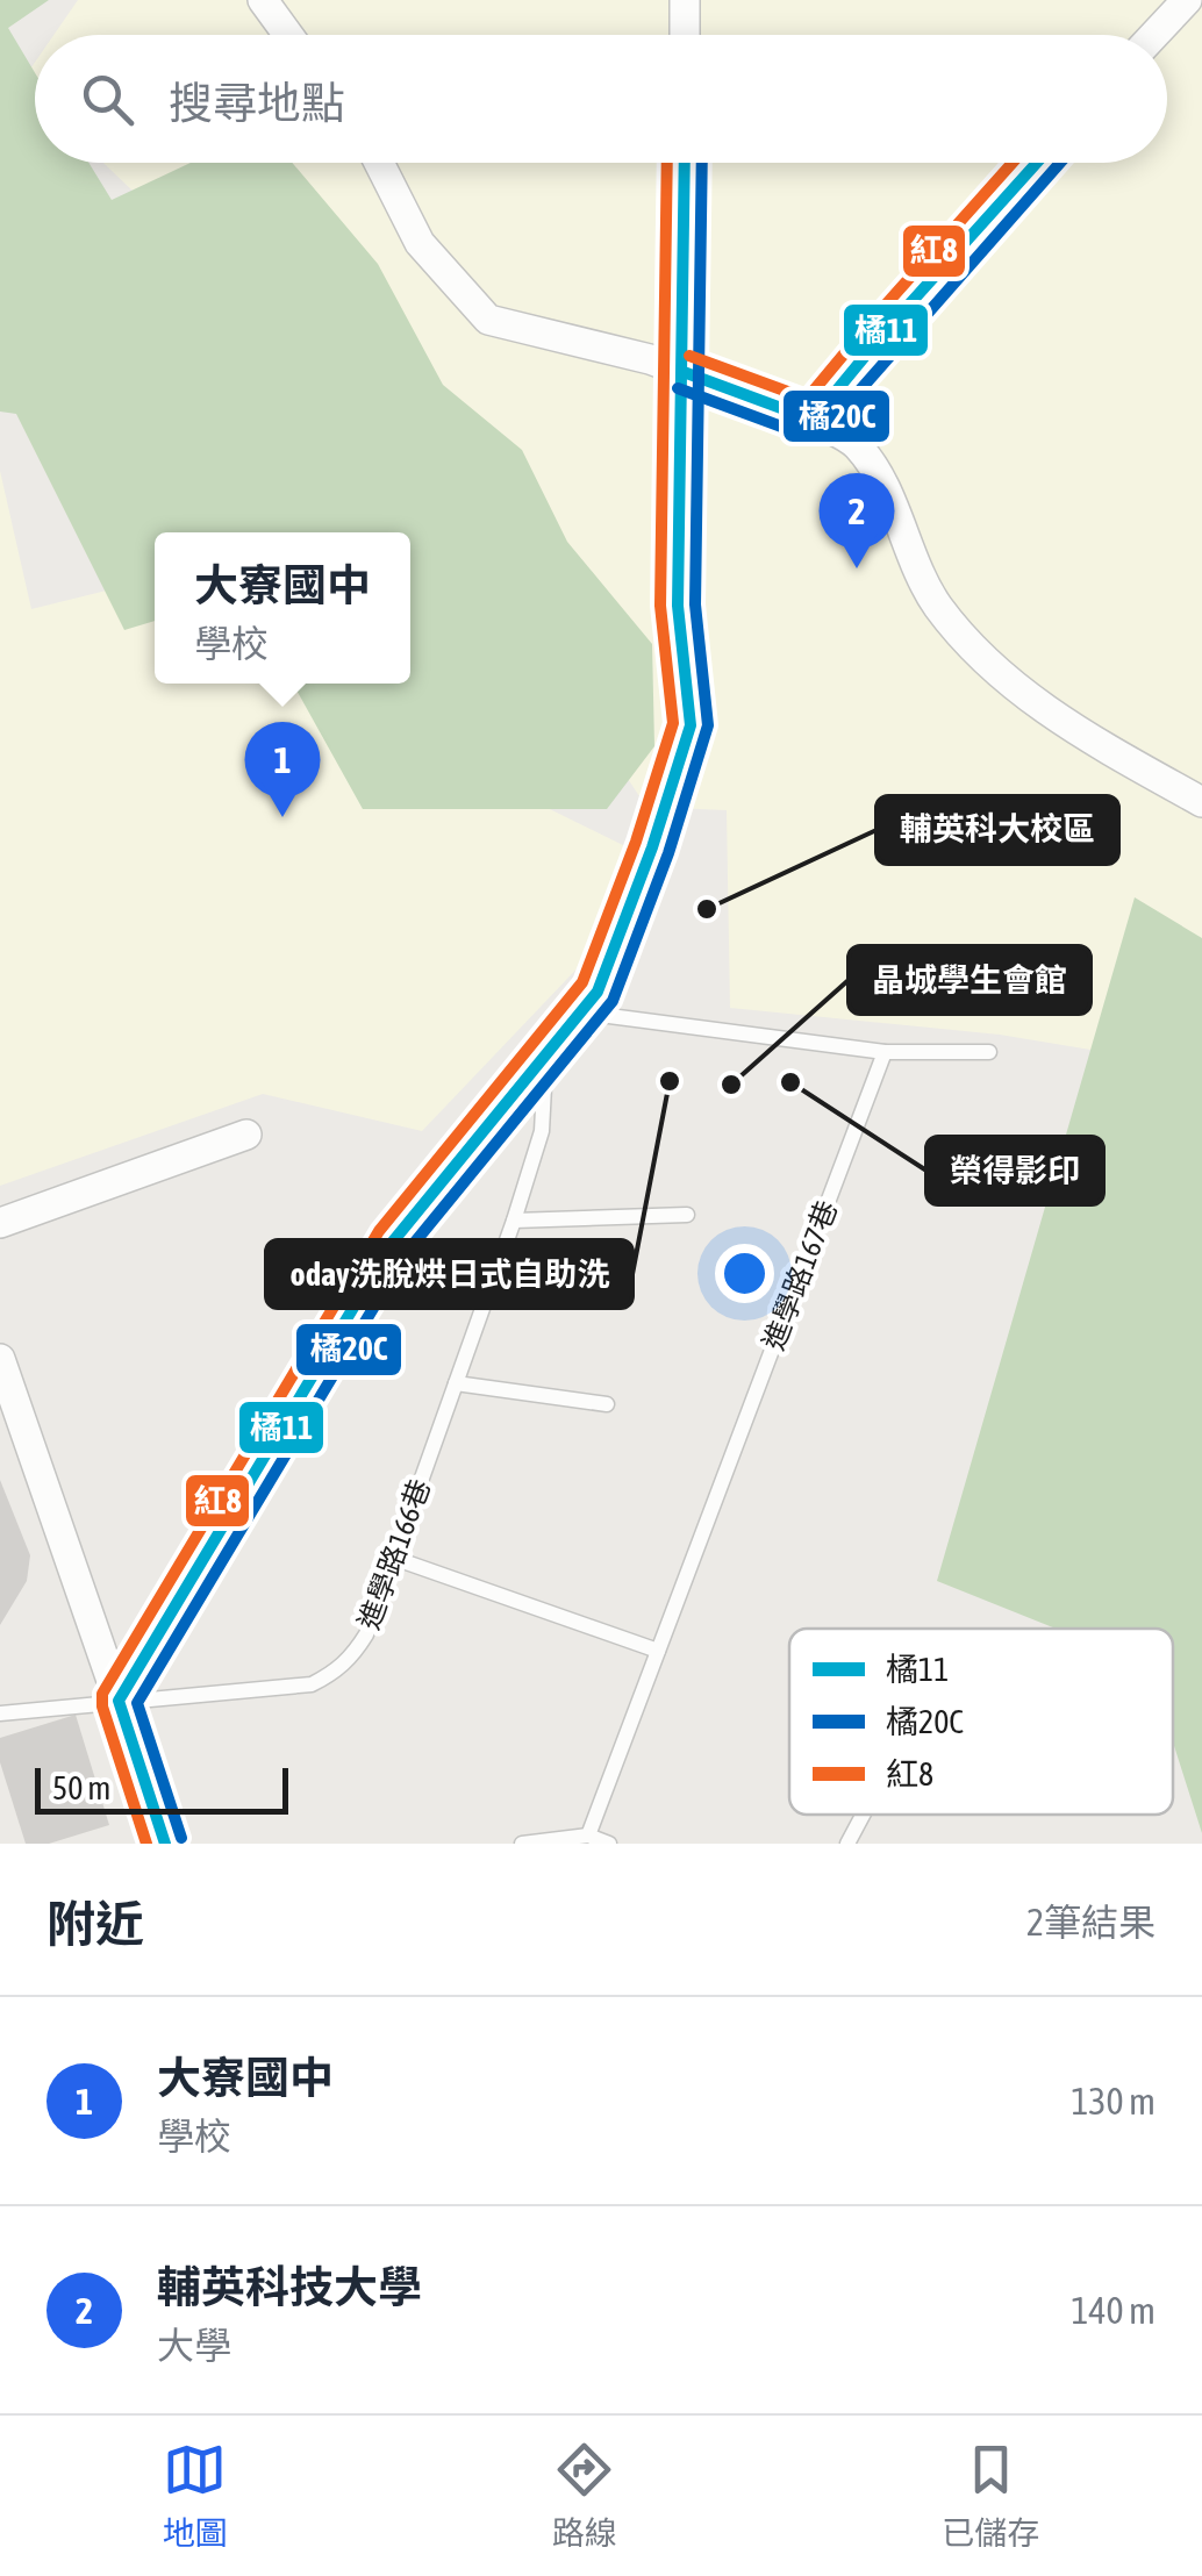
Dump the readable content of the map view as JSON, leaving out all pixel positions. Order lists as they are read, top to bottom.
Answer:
{
  "streets": {
    "lane": ["進學路167巷", "進學路166巷"]
  },
  "places": [
    "輔英科大校區",
    "oday洗脫烘日式自助洗",
    "榮得影印",
    "晶城學生會館"
  ],
  "lines": ["transit line 橘11", "transit line 橘20C", "transit line 紅8"],
  "legend": ["橘11", "橘20C", "紅8"],
  "scale_bar": "50 m",
  "page": {
    "search": "搜尋地點",
    "pins": ["2", "1"],
    "popup": ["大寮國中", "學校"],
    "scale": "50 m",
    "heading": ["附近", "2筆結果"],
    "list": [
      {
        "mark": "1",
        "name": "大寮國中",
        "note": "學校",
        "value": "130 m"
      },
      {
        "mark": "2",
        "name": "輔英科技大學",
        "note": "大學",
        "value": "140 m"
      }
    ],
    "nav": ["地圖", "路線", "已儲存"]
  }
}
